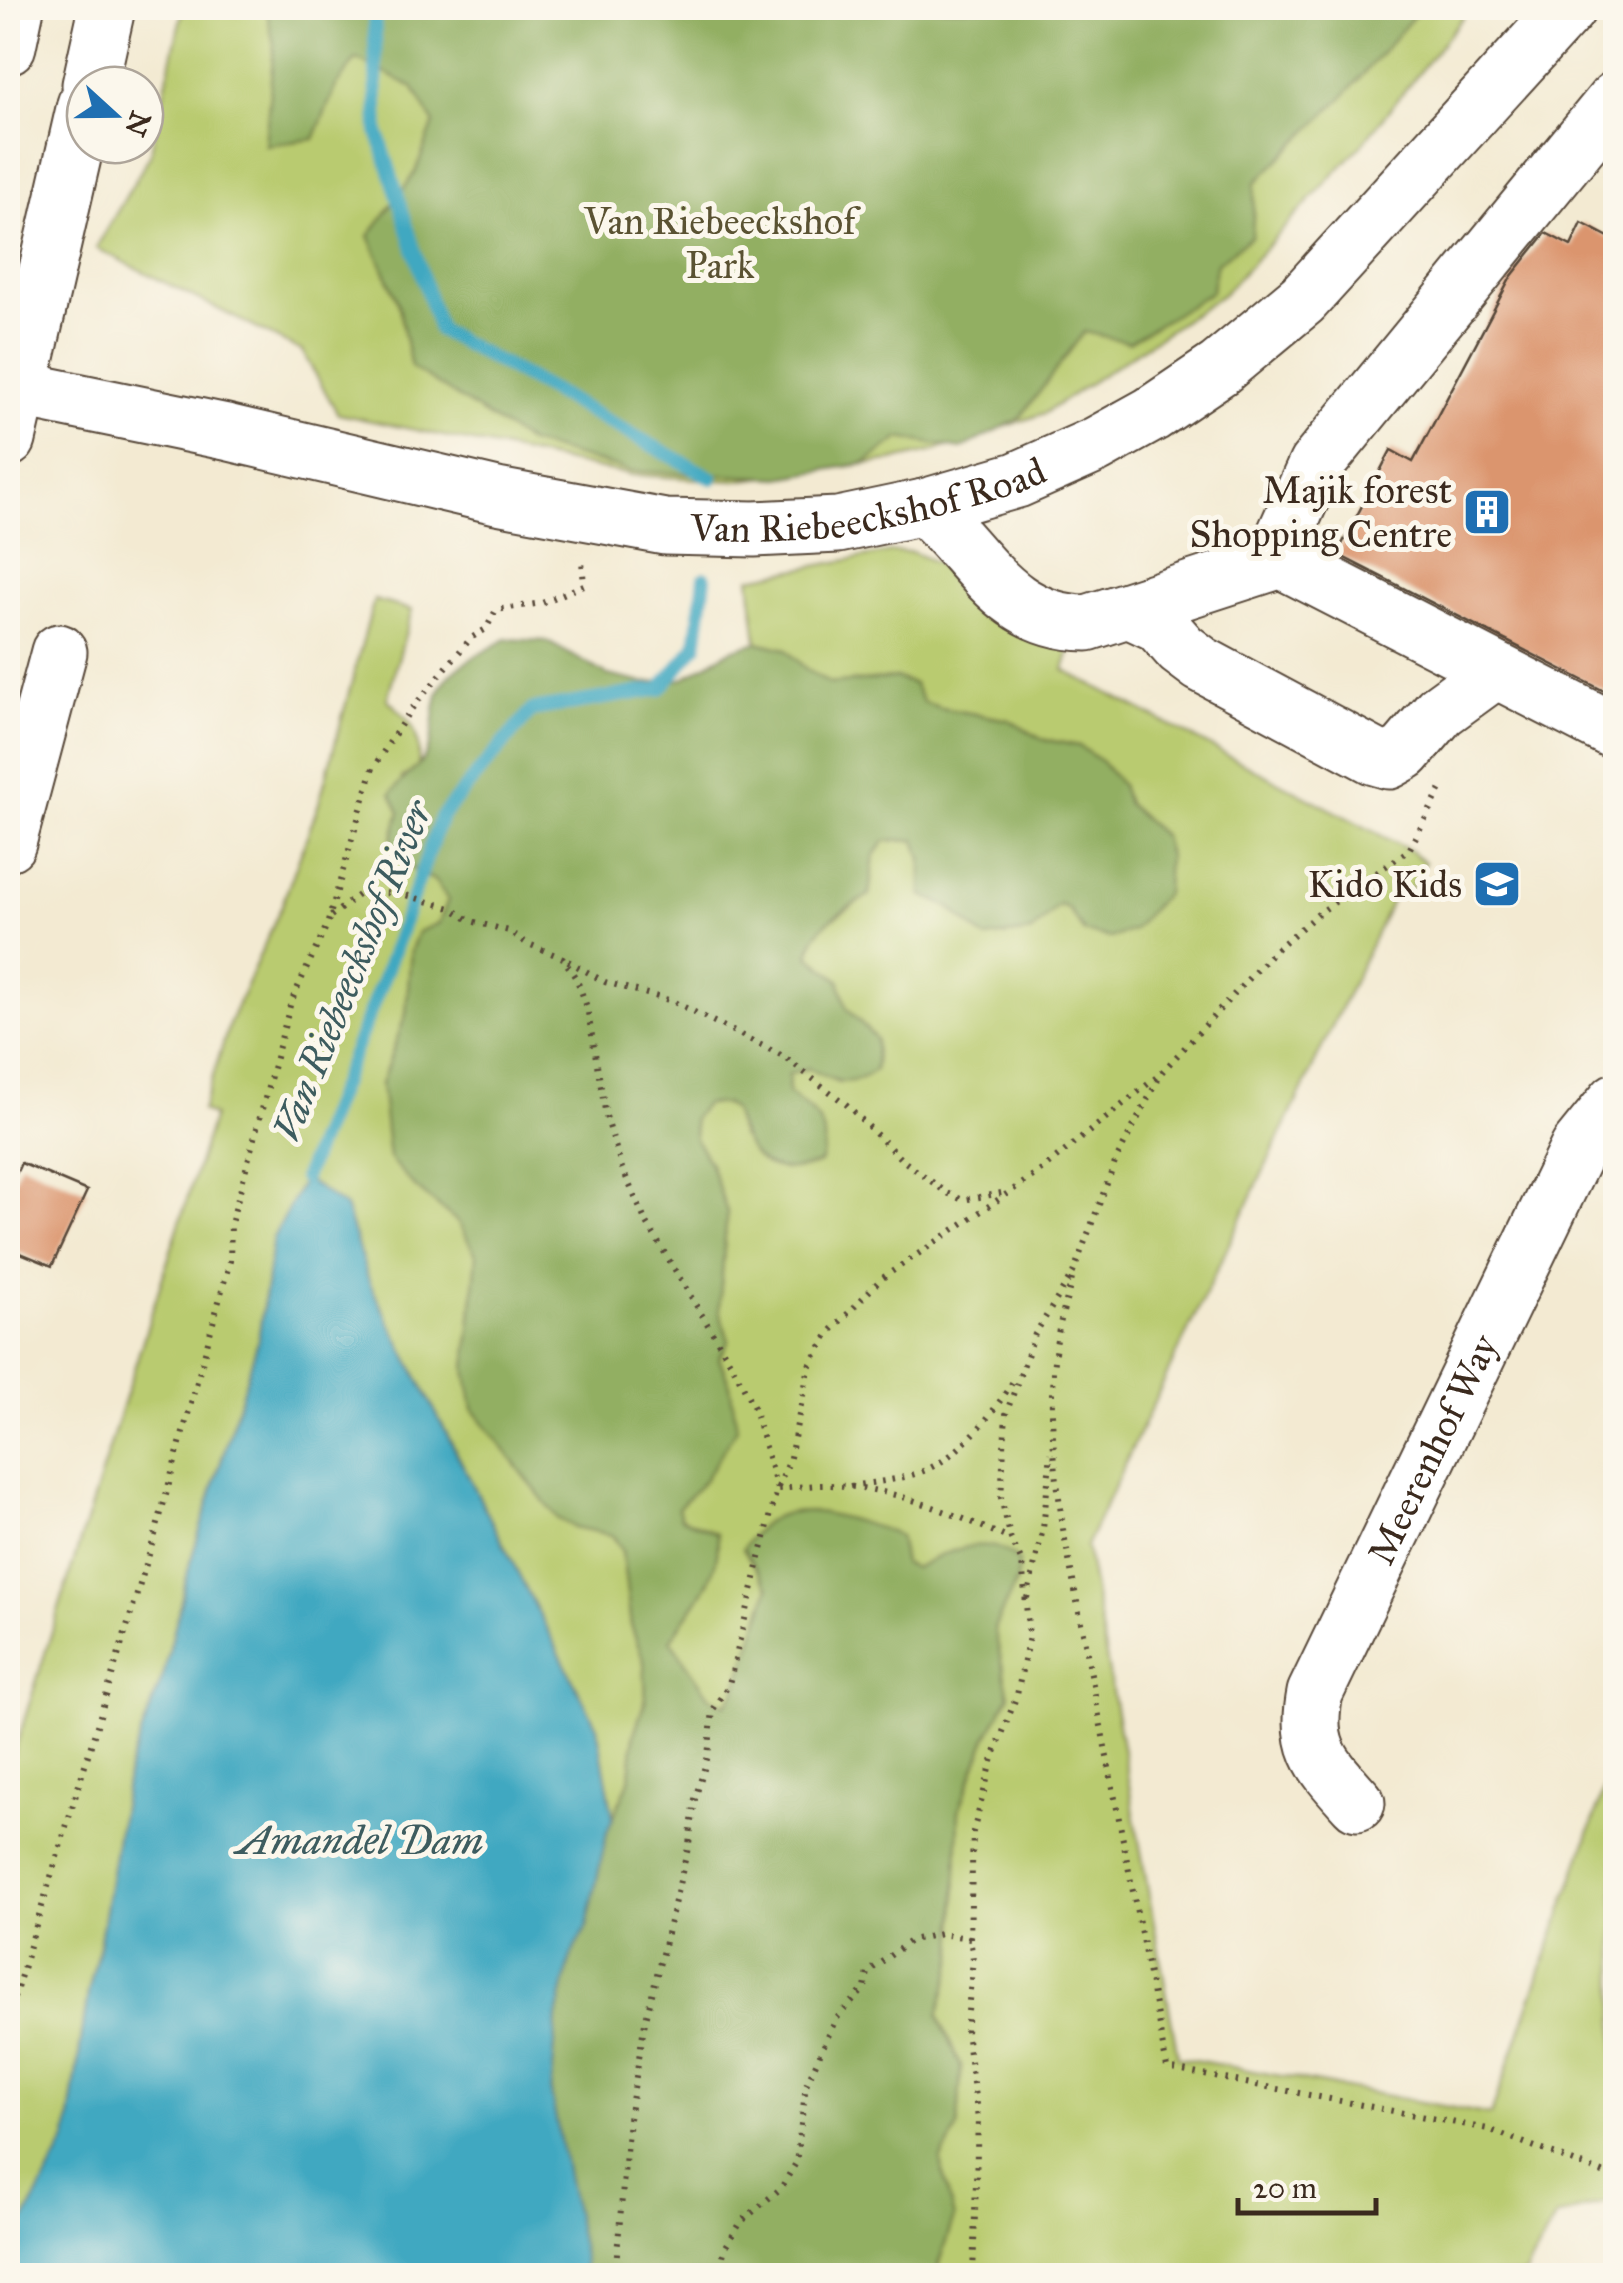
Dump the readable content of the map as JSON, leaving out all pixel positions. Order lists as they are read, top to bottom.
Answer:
{
  "streets": {
    "street": ["Van Riebeeckshof Road", "Meerenhof Way"]
  },
  "water": ["Van Riebeeckshof River", "Amandel Dam"],
  "parks": ["Van Riebeeckshof Park"],
  "places": {
    "building": ["Majik forest Shopping Centre"],
    "school or university": ["Kido Kids"]
  },
  "scale_bar": "20 m",
  "north": "right"
}
